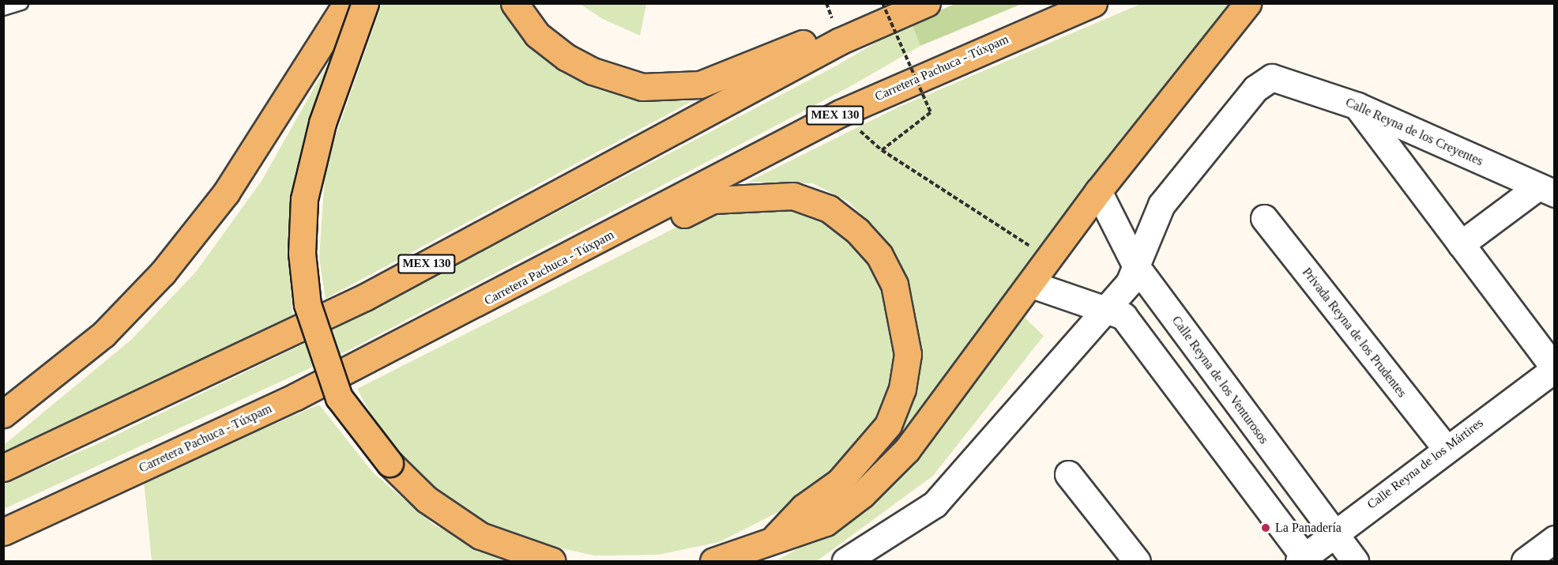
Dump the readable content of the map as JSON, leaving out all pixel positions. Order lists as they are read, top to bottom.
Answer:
{
  "streets": {
    "main road": ["Carretera Pachuca - Túxpam", "MEX 130"],
    "street": [
      "Calle Reyna de los Creyentes",
      "Privada Reyna de los Prudentes",
      "Calle Reyna de los Venturosos",
      "Calle Reyna de los Mártires"
    ]
  },
  "crossings": [
    ["Calle Reyna de los Creyentes", "Calle Reyna de los Venturosos"],
    ["Privada Reyna de los Prudentes", "Calle Reyna de los Mártires"],
    ["Calle Reyna de los Venturosos", "Calle Reyna de los Mártires"]
  ],
  "places": ["La Panadería"]
}
